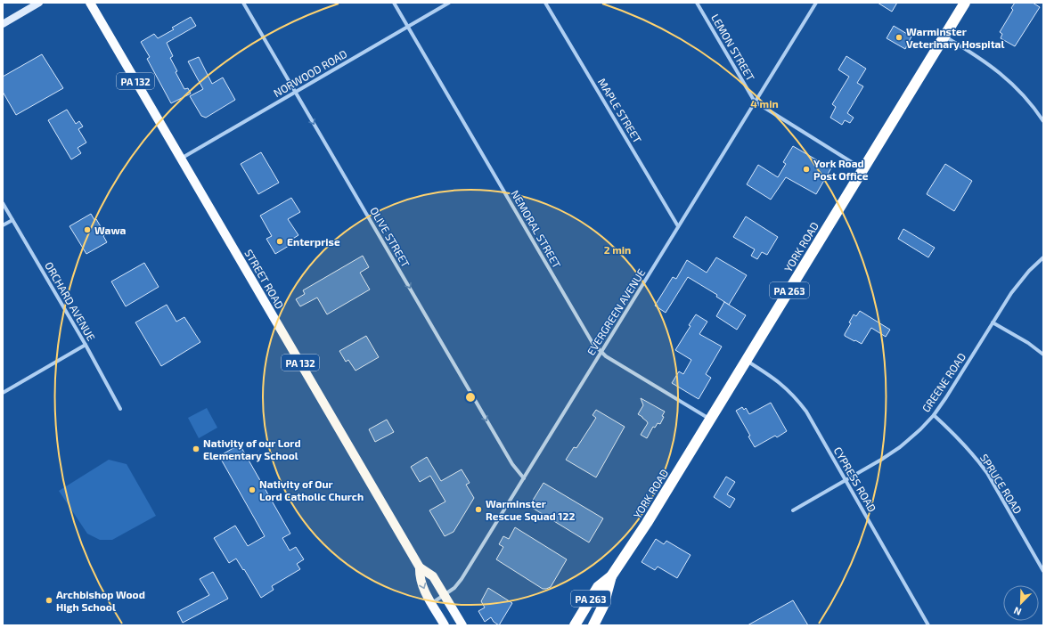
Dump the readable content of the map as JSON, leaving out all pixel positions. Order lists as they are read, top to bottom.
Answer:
{
  "streets": {
    "highway": ["YORK ROAD", "PA 263"],
    "main road": ["PA 132", "STREET ROAD"],
    "street": [
      "LEMON STREET",
      "NORWOOD ROAD",
      "MAPLE STREET",
      "NEMORAL STREET",
      "OLIVE STREET",
      "ORCHARD AVENUE",
      "EVERGREEN AVENUE",
      "GREENE ROAD",
      "CYPRESS ROAD",
      "SPRUCE ROAD"
    ]
  },
  "crossings": [
    ["LEMON STREET", "YORK ROAD"],
    ["LEMON STREET", "EVERGREEN AVENUE"],
    ["NORWOOD ROAD", "NEMORAL STREET"],
    ["NORWOOD ROAD", "OLIVE STREET"],
    ["NORWOOD ROAD", "STREET ROAD"],
    ["MAPLE STREET", "EVERGREEN AVENUE"],
    ["NEMORAL STREET", "YORK ROAD"],
    ["NEMORAL STREET", "EVERGREEN AVENUE"],
    ["OLIVE STREET", "EVERGREEN AVENUE"],
    ["YORK ROAD", "CYPRESS ROAD"],
    ["STREET ROAD", "EVERGREEN AVENUE"],
    ["GREENE ROAD", "CYPRESS ROAD"],
    ["GREENE ROAD", "SPRUCE ROAD"]
  ],
  "one_way": ["OLIVE STREET"],
  "places": [
    "Warminster Veterinary Hospital",
    "York Road Post Office",
    "Wawa",
    "Enterprise",
    "Nativity of our Lord Elementary School",
    "Nativity of Our Lord Catholic Church",
    "Warminster Rescue Squad 122",
    "Archbishop Wood High School"
  ],
  "north": "bottom left",
  "rings": ["4 min", "2 min"]
}
